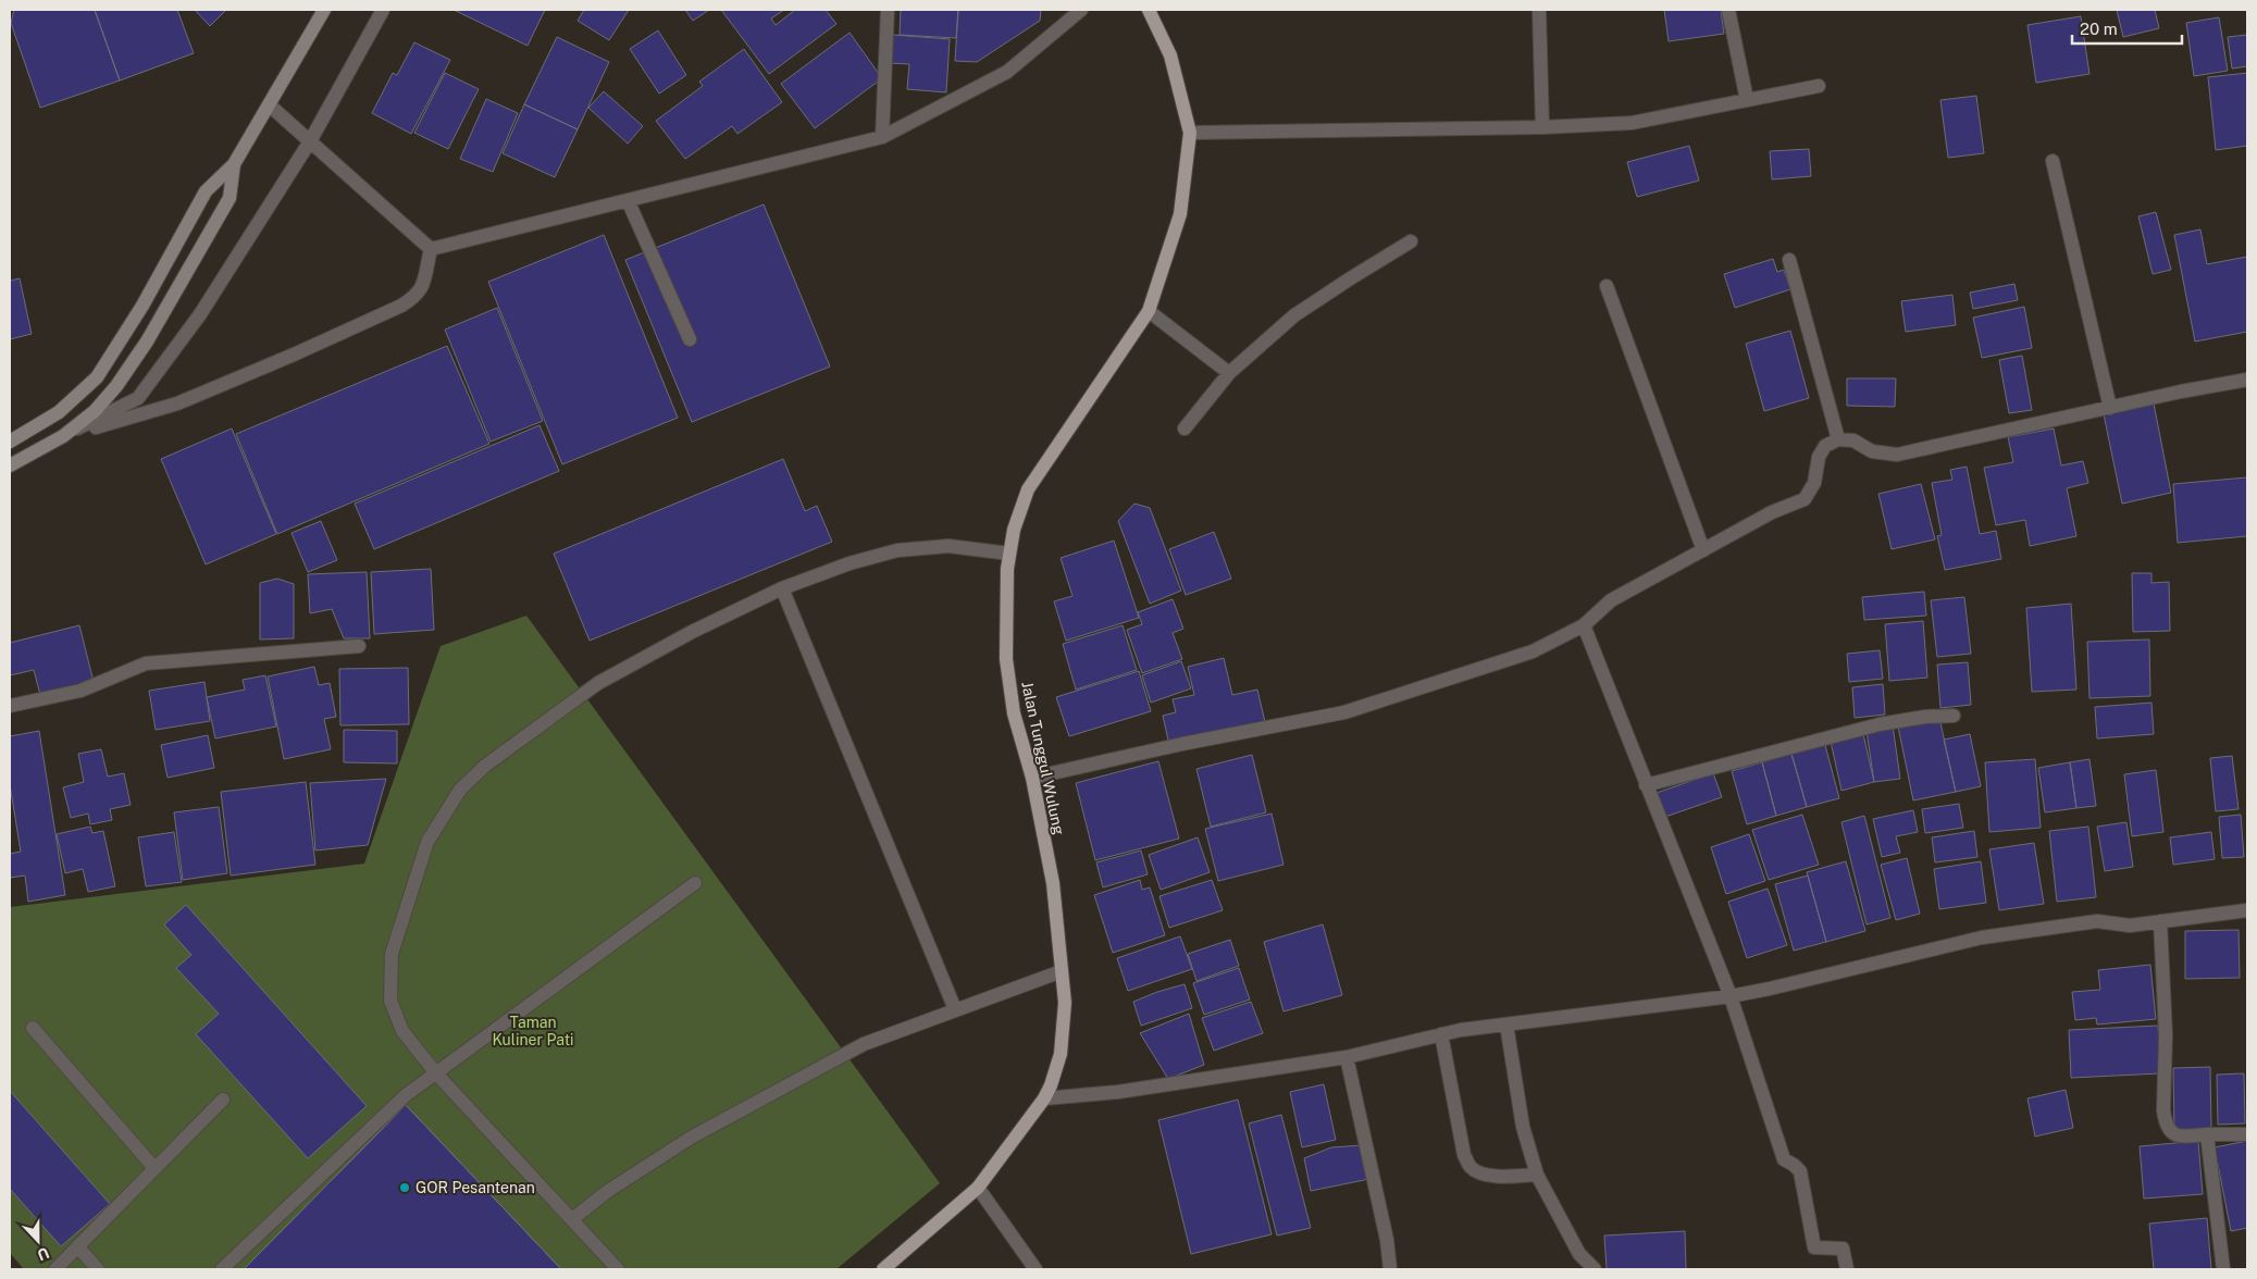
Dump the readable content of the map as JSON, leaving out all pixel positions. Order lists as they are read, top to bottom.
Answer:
{
  "streets": {
    "main road": ["Jalan Tunggul Wulung"]
  },
  "parks": ["Taman Kuliner Pati"],
  "places": ["GOR Pesantenan"],
  "scale_bar": "20 m",
  "north": "bottom"
}
